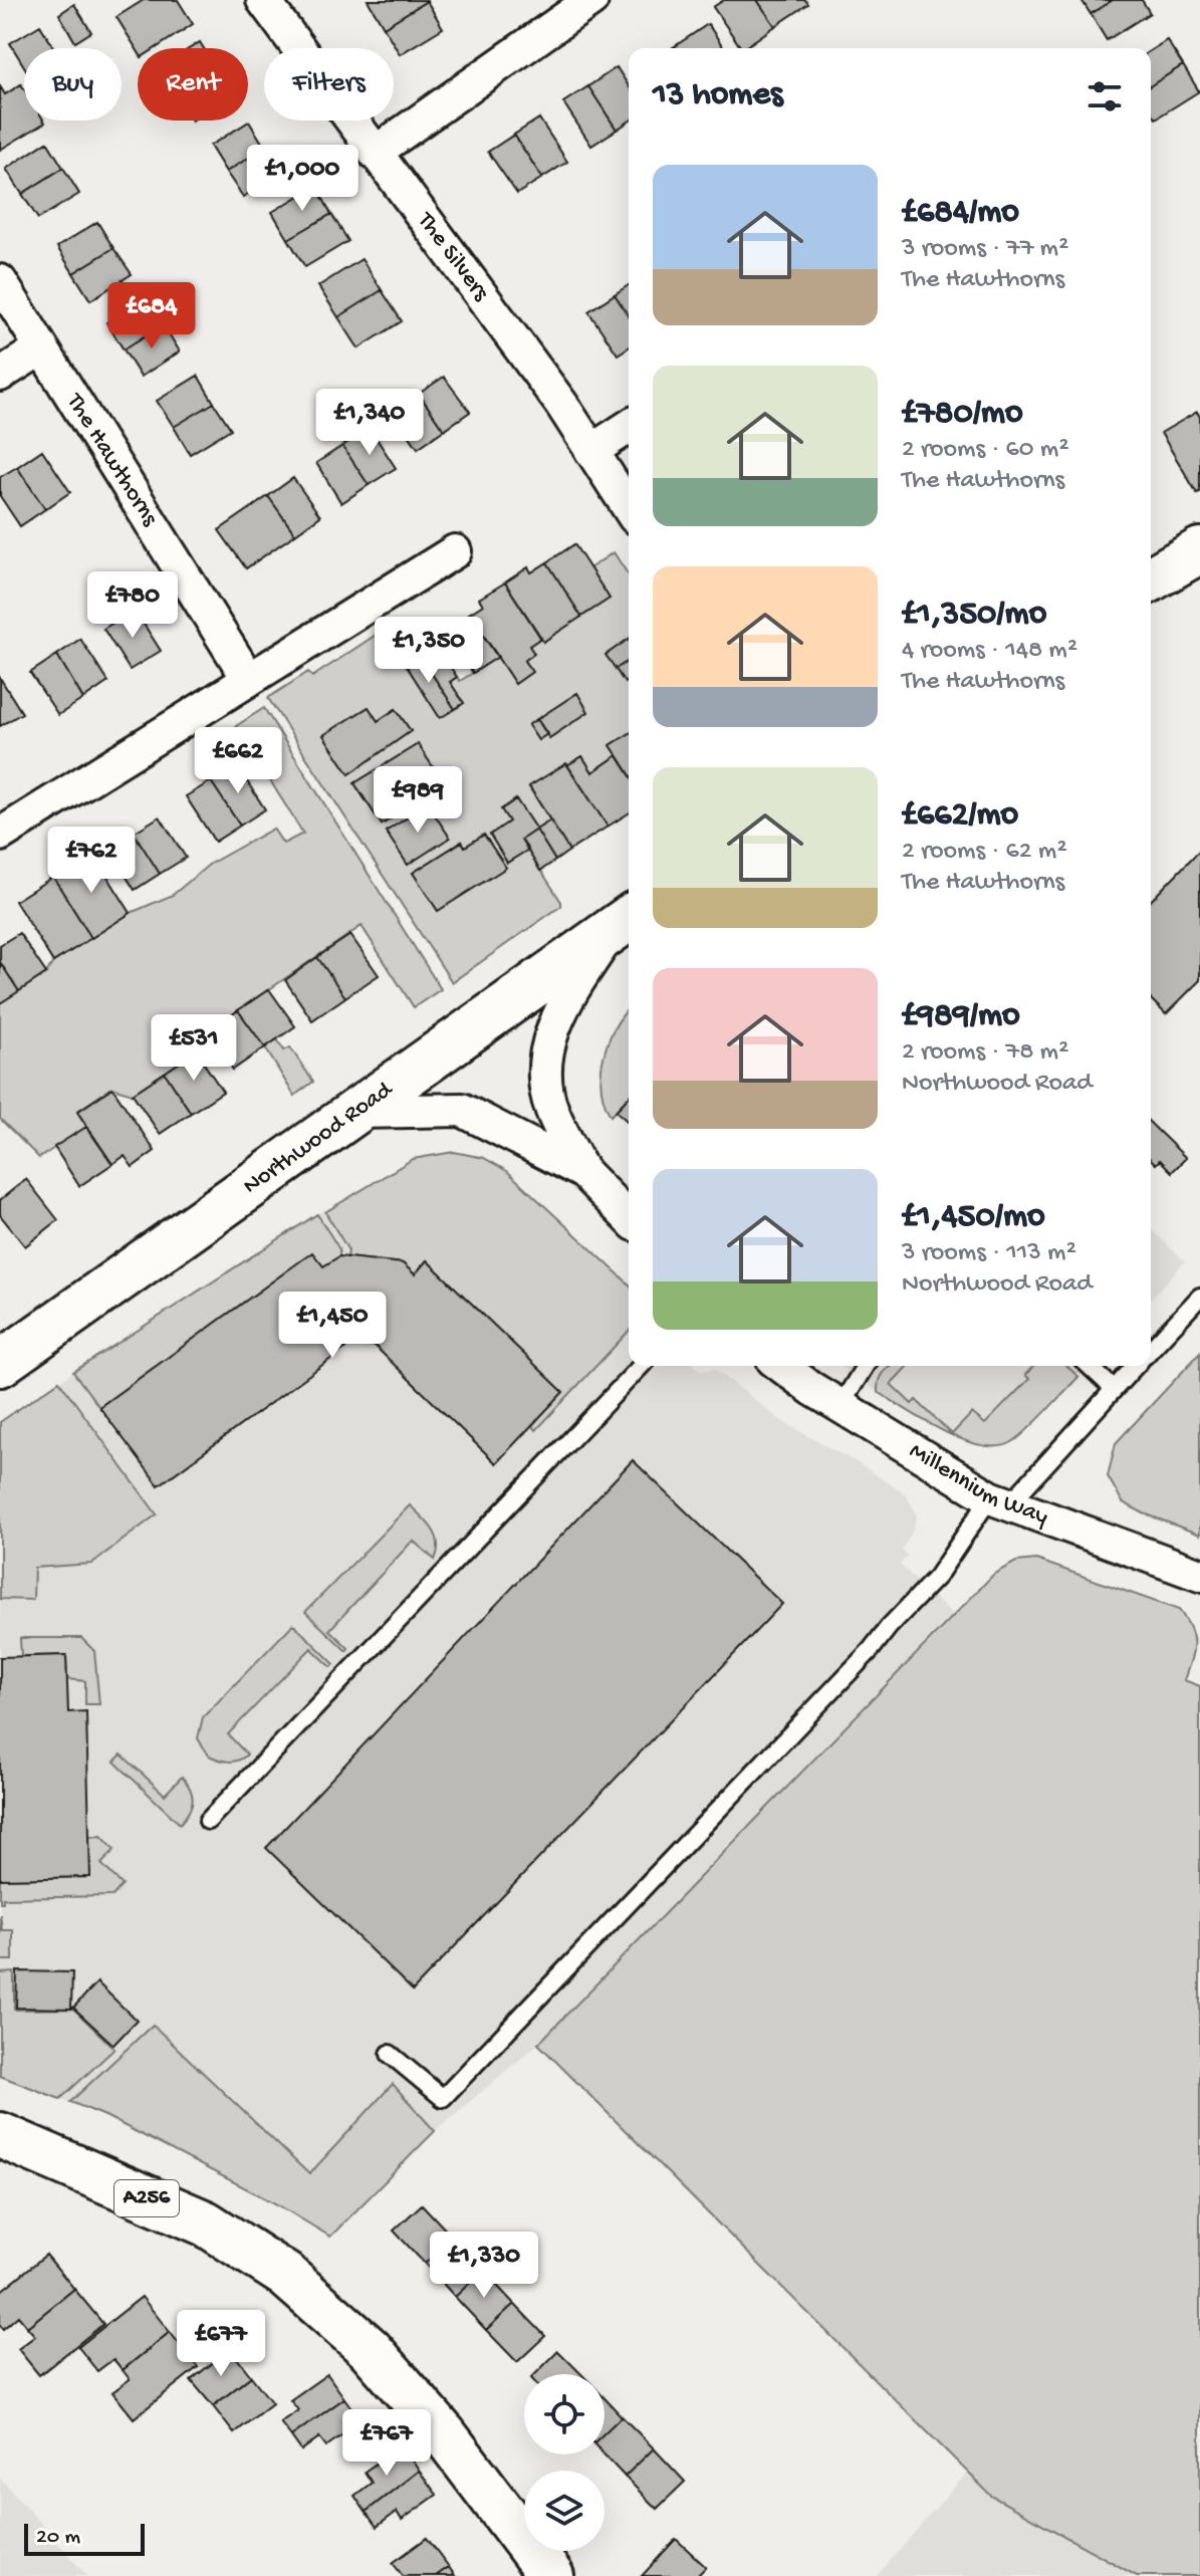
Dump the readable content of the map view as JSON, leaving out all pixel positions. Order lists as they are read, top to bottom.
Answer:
{
  "streets": {
    "street": [
      "The Silvers",
      "The Hawthorns",
      "Northwood Road",
      "Millennium Way",
      "A256"
    ]
  },
  "scale_bar": "20 m",
  "page": {
    "chip": ["Buy", "Rent", "Filters"],
    "heading": "13 homes",
    "price": [
      "£1,000",
      "£684",
      "£1,340",
      "£780",
      "£1,350",
      "£662",
      "£989",
      "£762",
      "£531",
      "£1,450",
      "£1,330",
      "£677",
      "£767"
    ],
    "list": [
      {
        "name": "£684/mo",
        "note": "3 rooms · 77 m² · The Hawthorns"
      },
      {
        "name": "£780/mo",
        "note": "2 rooms · 60 m² · The Hawthorns"
      },
      {
        "name": "£1,350/mo",
        "note": "4 rooms · 148 m² · The Hawthorns"
      },
      {
        "name": "£662/mo",
        "note": "2 rooms · 62 m² · The Hawthorns"
      },
      {
        "name": "£989/mo",
        "note": "2 rooms · 78 m² · Northwood Road"
      },
      {
        "name": "£1,450/mo",
        "note": "3 rooms · 113 m² · Northwood Road"
      }
    ],
    "scale": "20 m"
  }
}
